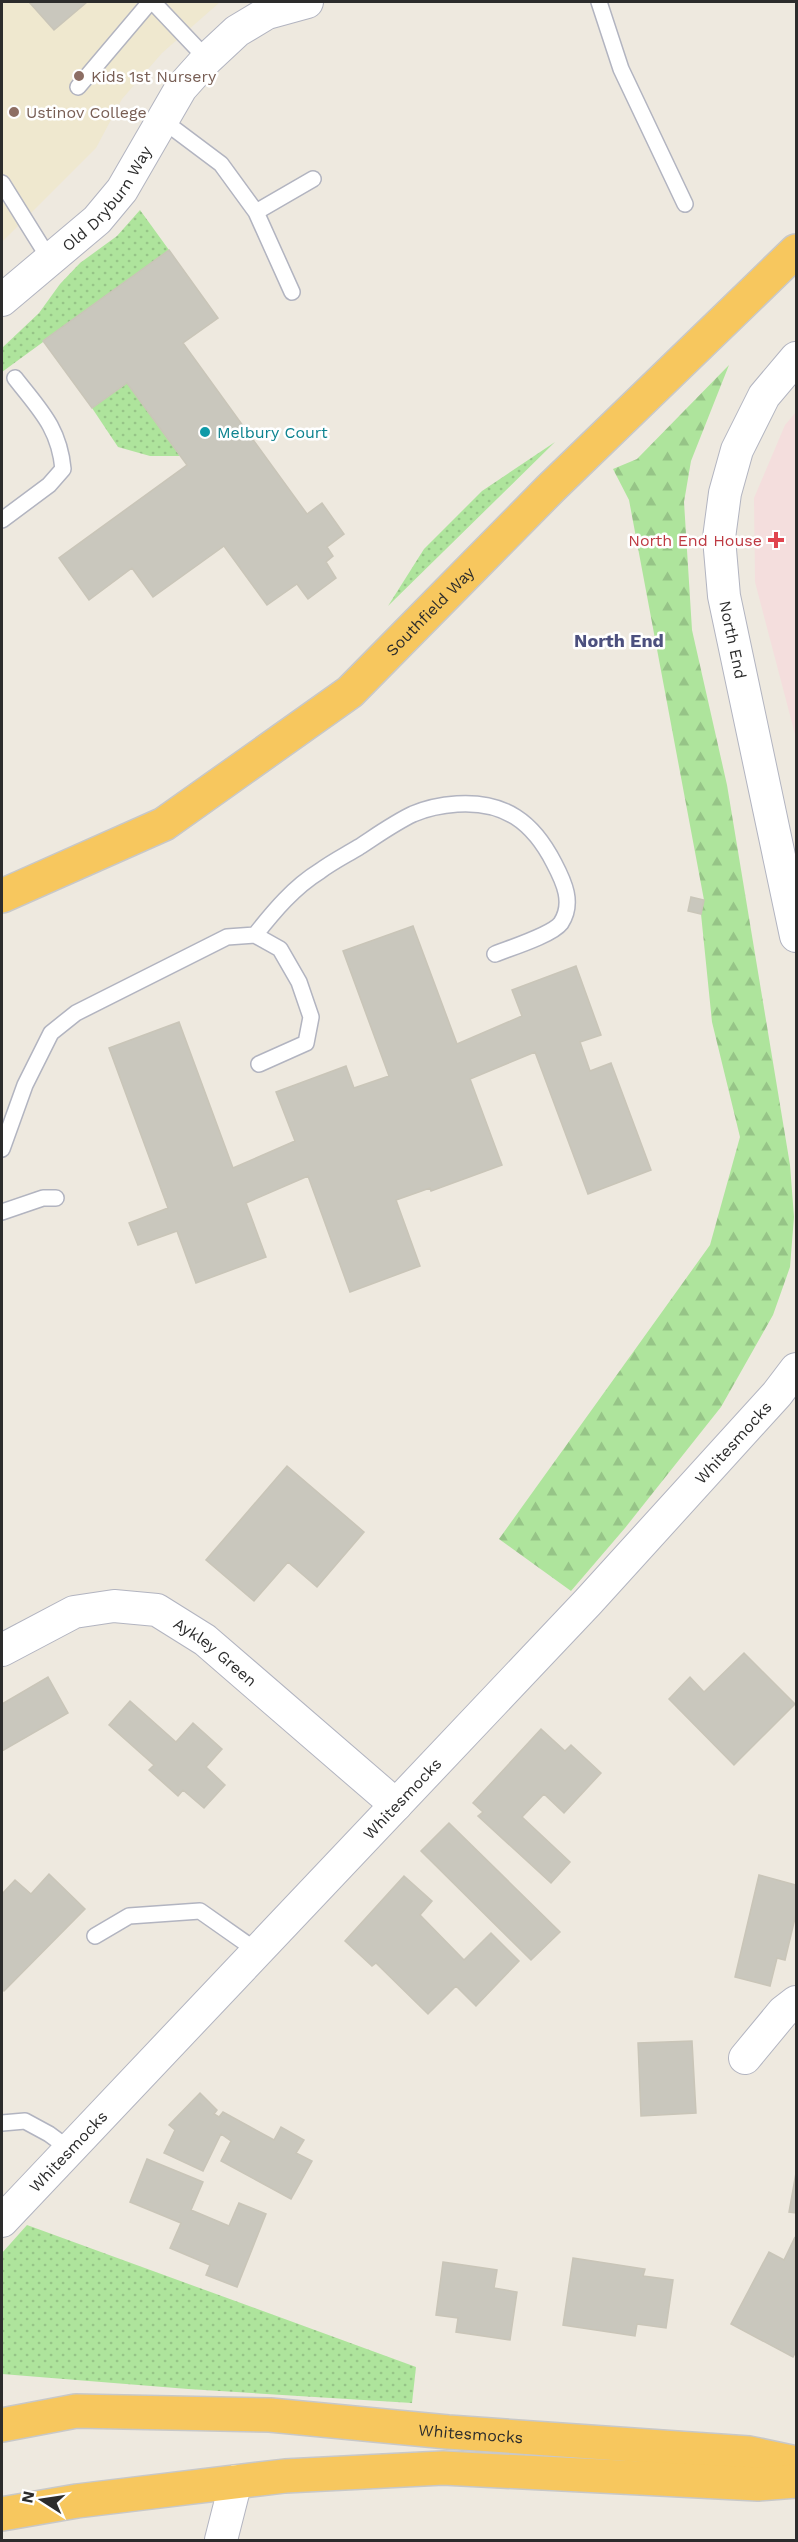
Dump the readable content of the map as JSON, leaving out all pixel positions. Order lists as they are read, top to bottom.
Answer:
{
  "streets": {
    "highway": ["Southfield Way", "Whitesmocks"],
    "street": ["Old Dryburn Way", "North End", "Aykley Green"]
  },
  "crossings": [
    ["Whitesmocks", "Aykley Green"]
  ],
  "districts": ["North End"],
  "places": {
    "other": ["Kids 1st Nursery", "Ustinov College", "Melbury Court"],
    "health": ["North End House"]
  },
  "north": "left"
}
